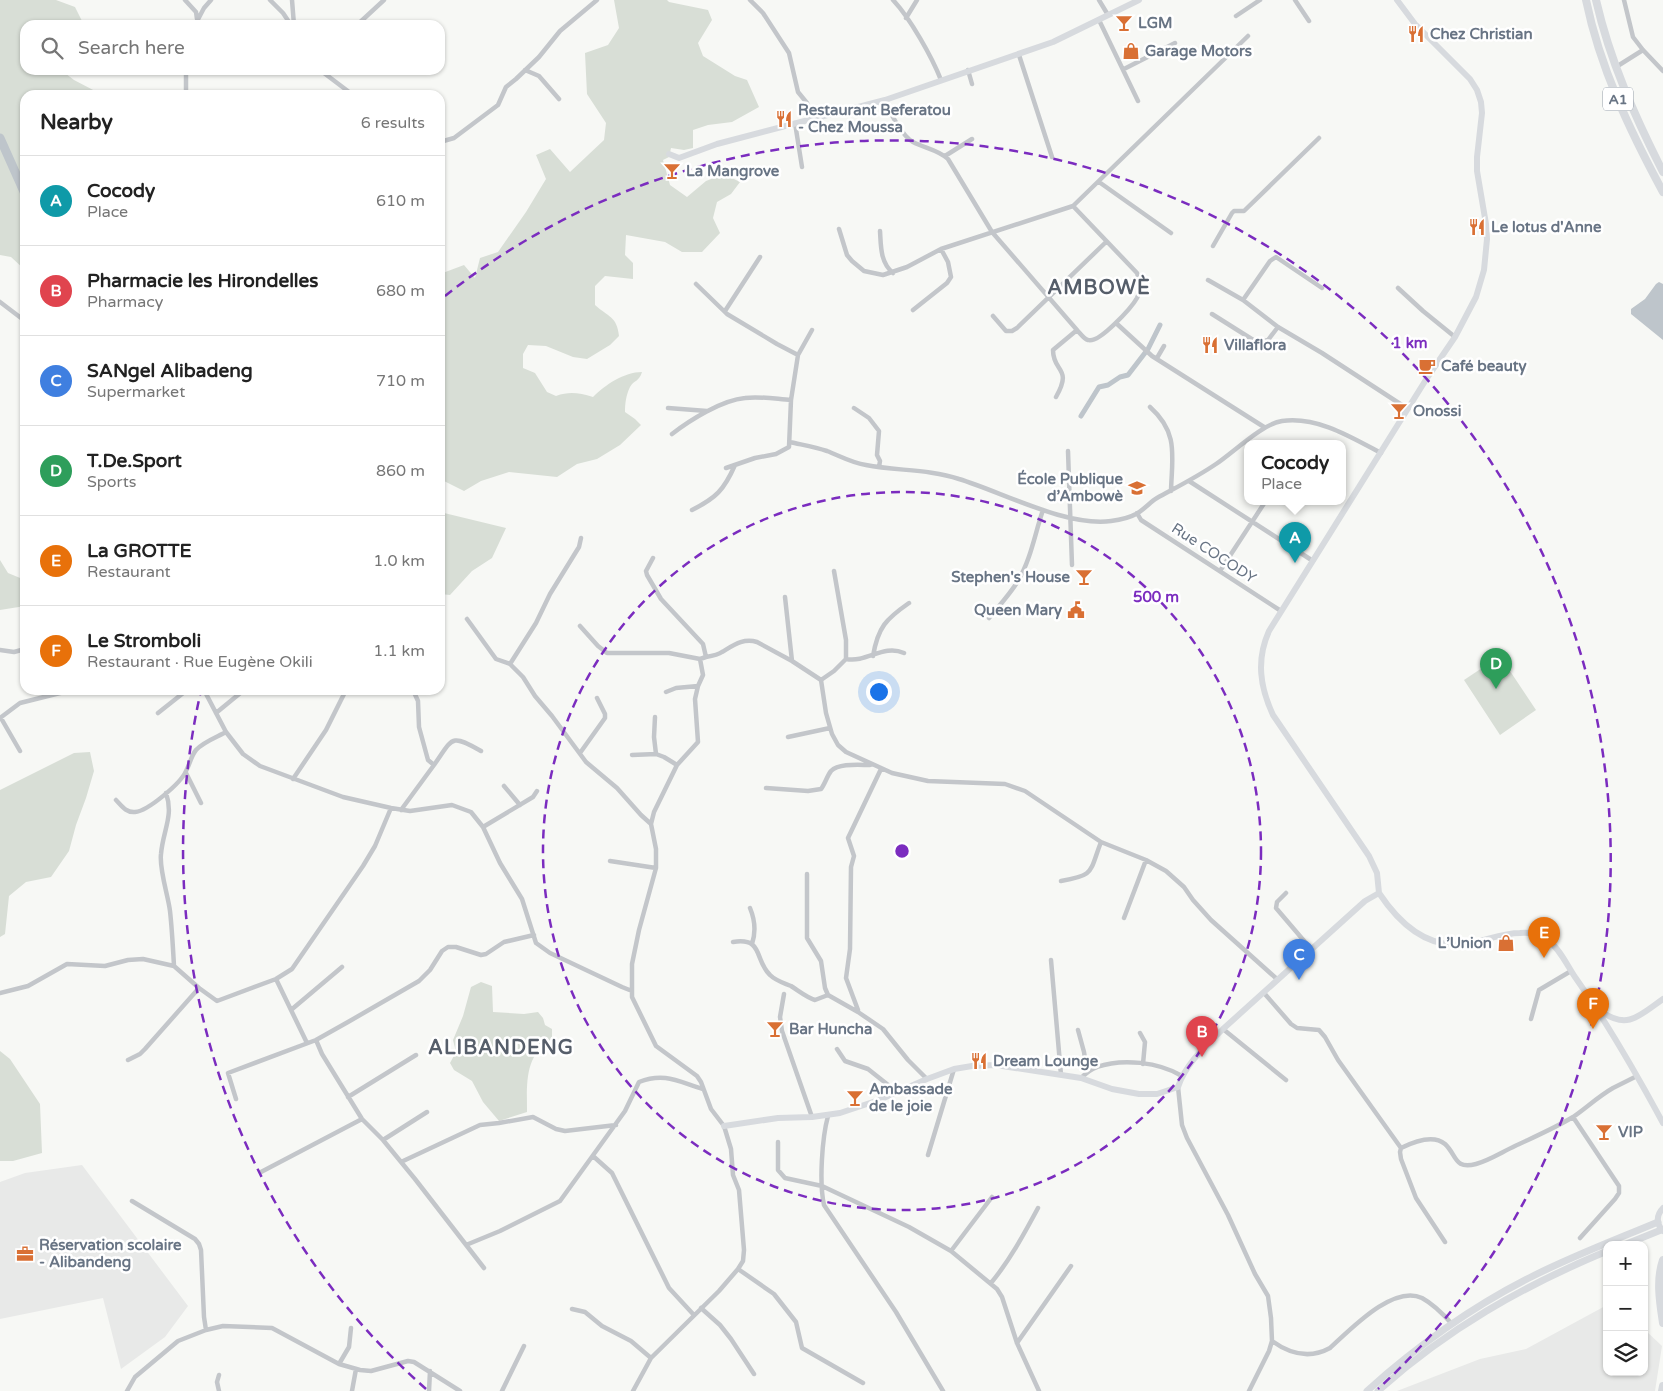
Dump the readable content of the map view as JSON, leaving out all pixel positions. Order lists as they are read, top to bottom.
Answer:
{
  "streets": {
    "highway": ["A1"],
    "street": ["Rue COCODY"]
  },
  "districts": ["AMBOWÈ", "ALIBANDENG"],
  "places": {
    "bar": [
      "LGM",
      "La Mangrove",
      "Onossi",
      "Stephen's House",
      "Bar Huncha",
      "Ambassade de le joie",
      "VIP"
    ],
    "restaurant": [
      "Chez Christian",
      "Restaurant Beferatou - Chez Moussa",
      "Le lotus d'Anne",
      "Villaflora",
      "Dream Lounge"
    ],
    "shop": ["Garage Motors", "L’Union"],
    "cafe": ["Café beauty"],
    "school or university": ["École Publique d’Ambowè"],
    "public building": ["Queen Mary"],
    "office": ["Réservation scolaire - Alibandeng"]
  },
  "page": {
    "search": "Search here",
    "heading": ["Nearby", "6 results"],
    "list": [
      {
        "mark": "A",
        "name": "Cocody",
        "note": "Place",
        "value": "610 m"
      },
      {
        "mark": "B",
        "name": "Pharmacie les Hirondelles",
        "note": "Pharmacy",
        "value": "680 m"
      },
      {
        "mark": "C",
        "name": "SANgel Alibadeng",
        "note": "Supermarket",
        "value": "710 m"
      },
      {
        "mark": "D",
        "name": "T.De.Sport",
        "note": "Sports",
        "value": "860 m"
      },
      {
        "mark": "E",
        "name": "La GROTTE",
        "note": "Restaurant",
        "value": "1.0 km"
      },
      {
        "mark": "F",
        "name": "Le Stromboli",
        "note": "Restaurant · Rue Eugène Okili",
        "value": "1.1 km"
      }
    ],
    "popup": ["Cocody", "Place"],
    "pins": [
      "A",
      "D",
      "E",
      "C",
      "F",
      "B"
    ],
    "map_buttons": ["+", "−"]
  },
  "rings": ["1 km", "500 m"]
}
